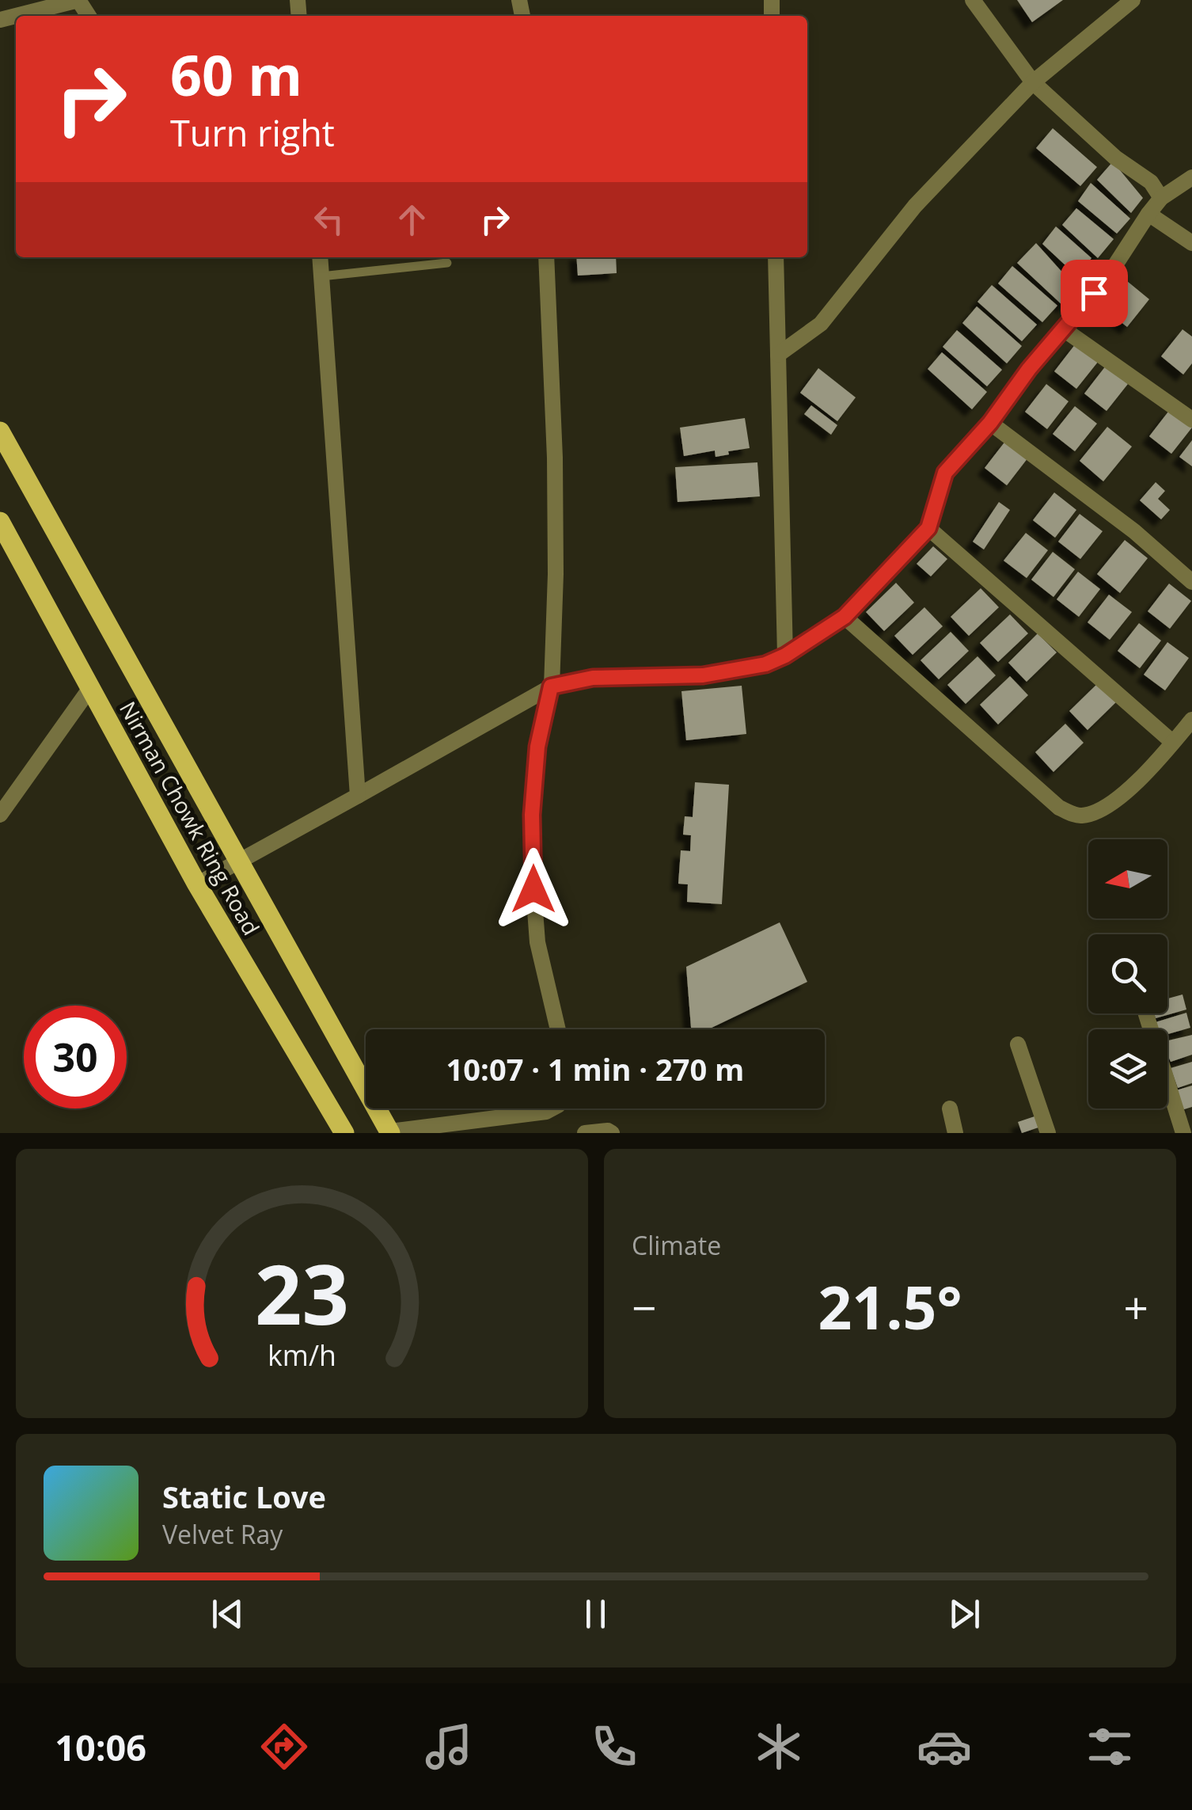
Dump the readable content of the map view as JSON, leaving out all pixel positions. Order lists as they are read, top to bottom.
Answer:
{
  "streets": {
    "main road": ["Nirman Chowk Ring Road"]
  },
  "north": "left",
  "page": {
    "turn": ["60 m", "Turn right"],
    "limit": "30",
    "trip": "10:07 · 1 min · 270 m",
    "tile": "Climate",
    "heat": ["−", "21.5°", "+"],
    "song": ["Static Love", "Velvet Ray"],
    "tabs": "10:06",
    "gauge": ["23", "km/h"]
  }
}
